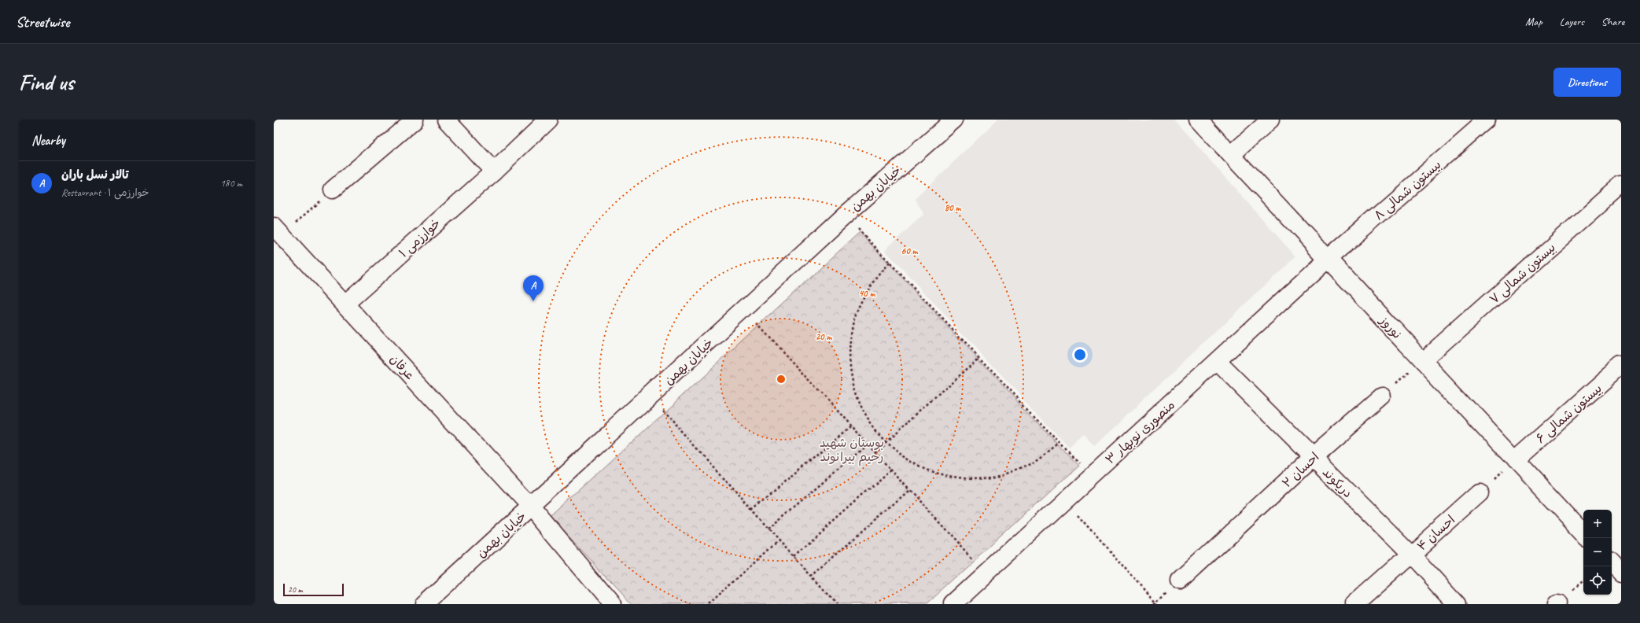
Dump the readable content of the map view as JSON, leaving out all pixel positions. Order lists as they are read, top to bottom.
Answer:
{
  "streets": {
    "street": [
      "خیابان بهمن",
      "بیستون شمالی ۸",
      "خوارزمی ۱",
      "بیستون شمالی ۷",
      "نوروز",
      "عرفان",
      "بیستون شمالی ۶",
      "منصوری نوبهار ۳",
      "احسان ۲",
      "دریکوند",
      "احسان ۴"
    ]
  },
  "crossings": [
    ["خیابان بهمن", "عرفان"],
    ["بیستون شمالی ۸", "نوروز"],
    ["بیستون شمالی ۸", "منصوری نوبهار ۳"],
    ["خوارزمی ۱", "عرفان"],
    ["بیستون شمالی ۷", "نوروز"],
    ["نوروز", "بیستون شمالی ۶"],
    ["نوروز", "منصوری نوبهار ۳"],
    ["منصوری نوبهار ۳", "دریکوند"],
    ["احسان ۲", "دریکوند"],
    ["دریکوند", "احسان ۴"]
  ],
  "parks": ["بوستان شهید رحیم بیرانوند"],
  "scale_bar": "20 m",
  "page": {
    "header": "Streetwise",
    "nav": ["Map", "Layers", "Share"],
    "buttons": "Directions",
    "title": "Find us",
    "heading": "Nearby",
    "list": [
      {
        "mark": "A",
        "name": "تالار نسل باران",
        "note": "Restaurant · خوارزمی ۱",
        "value": "180 m"
      }
    ],
    "pins": "A",
    "map_buttons": ["+", "−"],
    "scale": "20 m"
  },
  "rings": [
    "80 m",
    "60 m",
    "40 m",
    "20 m"
  ]
}
